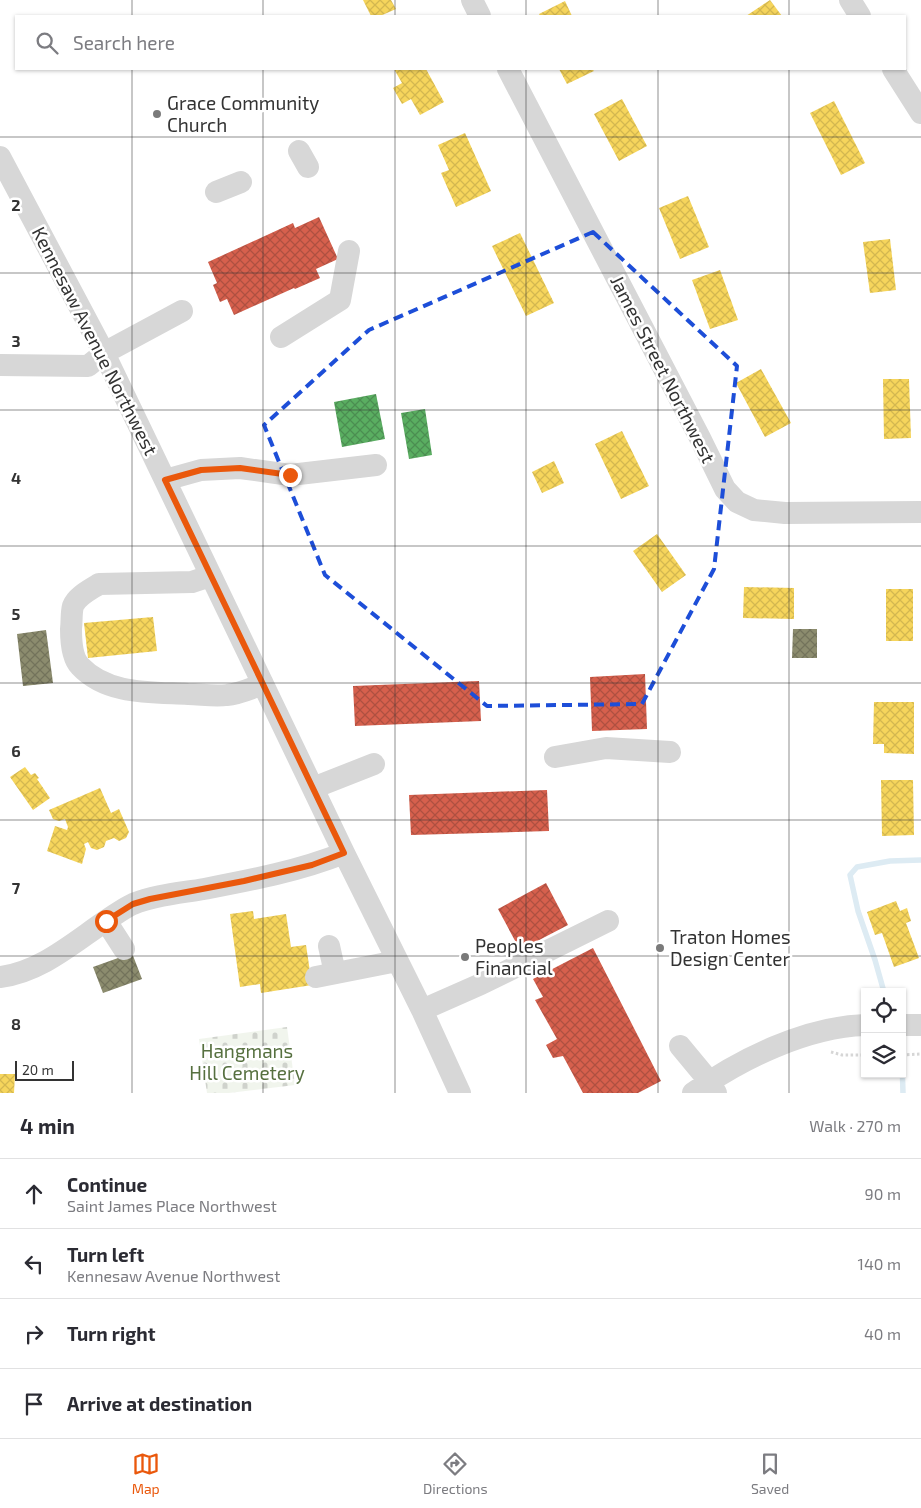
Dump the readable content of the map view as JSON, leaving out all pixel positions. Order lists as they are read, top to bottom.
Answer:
{
  "streets": {
    "street": ["Kennesaw Avenue Northwest", "James Street Northwest"]
  },
  "parks": ["Hangmans Hill Cemetery"],
  "places": ["Grace Community Church", "Traton Homes Design Center", "Peoples Financial"],
  "scale_bar": "20 m",
  "page": {
    "search": "Search here",
    "scale": "20 m",
    "heading": ["4 min", "Walk · 270 m"],
    "list": [
      ["Continue", "Saint James Place Northwest", "90 m"],
      ["Turn left", "Kennesaw Avenue Northwest", "140 m"],
      ["Turn right", "40 m"],
      "Arrive at destination"
    ],
    "nav": ["Map", "Directions", "Saved"]
  },
  "grid": {
    "rows": [
      "2",
      "3",
      "4",
      "5",
      "6",
      "7",
      "8"
    ]
  }
}
